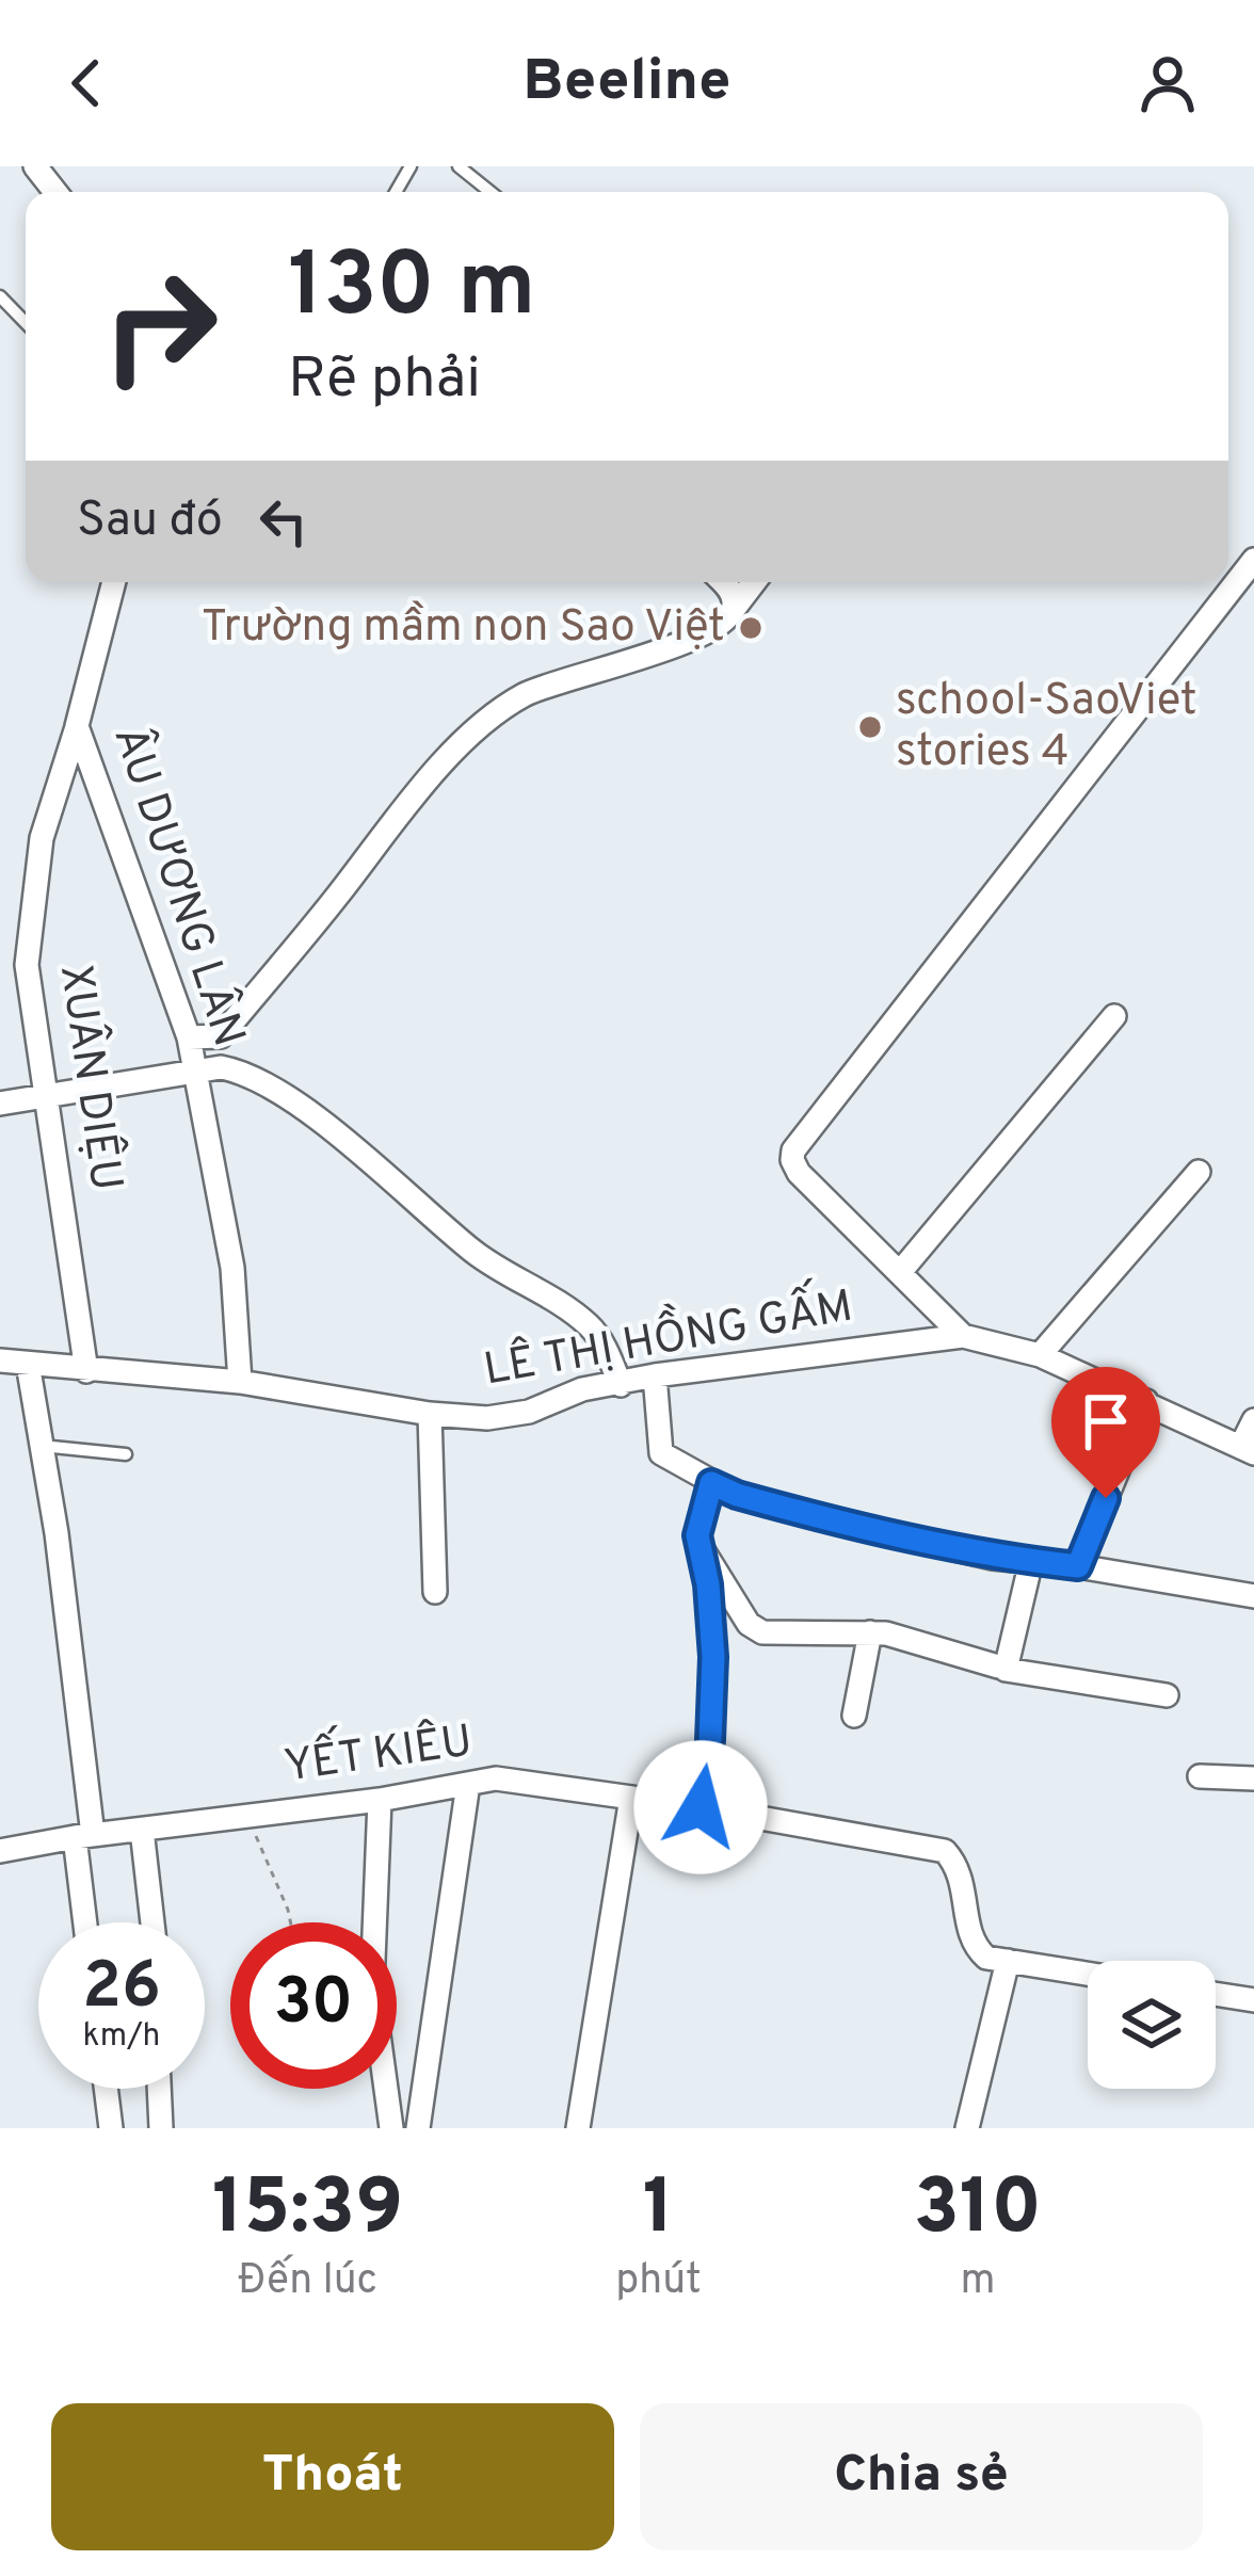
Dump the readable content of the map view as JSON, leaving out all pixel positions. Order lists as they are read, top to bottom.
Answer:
{
  "streets": {
    "street": [
      "ÂU DƯƠNG LÂN",
      "XUÂN DIỆU",
      "LÊ THỊ HỒNG GẤM",
      "YẾT KIÊU"
    ]
  },
  "crossings": [
    ["ÂU DƯƠNG LÂN", "XUÂN DIỆU"],
    ["ÂU DƯƠNG LÂN", "LÊ THỊ HỒNG GẤM"],
    ["XUÂN DIỆU", "LÊ THỊ HỒNG GẤM"]
  ],
  "places": ["Trường mầm non Sao Việt", "school-SaoViet stories 4"],
  "page": {
    "header": "Beeline",
    "turn": ["130 m", "Rẽ phải"],
    "then": "Sau đó",
    "speed": "26 km/h",
    "limit": "30",
    "eta": [
      "15:39",
      "Đến lúc",
      "1",
      "phút",
      "310",
      "m"
    ],
    "buttons": ["Thoát", "Chia sẻ"]
  }
}
